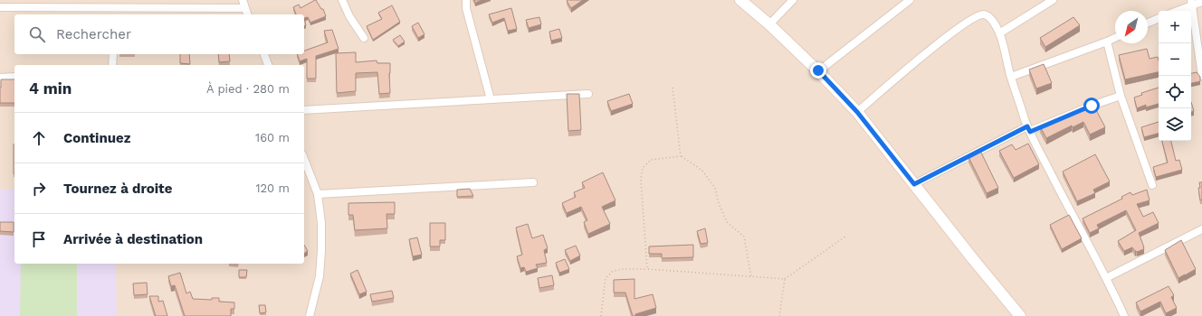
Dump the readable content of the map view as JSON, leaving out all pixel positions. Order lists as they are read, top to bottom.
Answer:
{
  "north": "bottom left",
  "page": {
    "map_buttons": ["+", "−"],
    "search": "Rechercher",
    "heading": ["4 min", "À pied · 280 m"],
    "list": [
      ["Continuez", "160 m"],
      ["Tournez à droite", "120 m"],
      "Arrivée à destination"
    ]
  }
}
